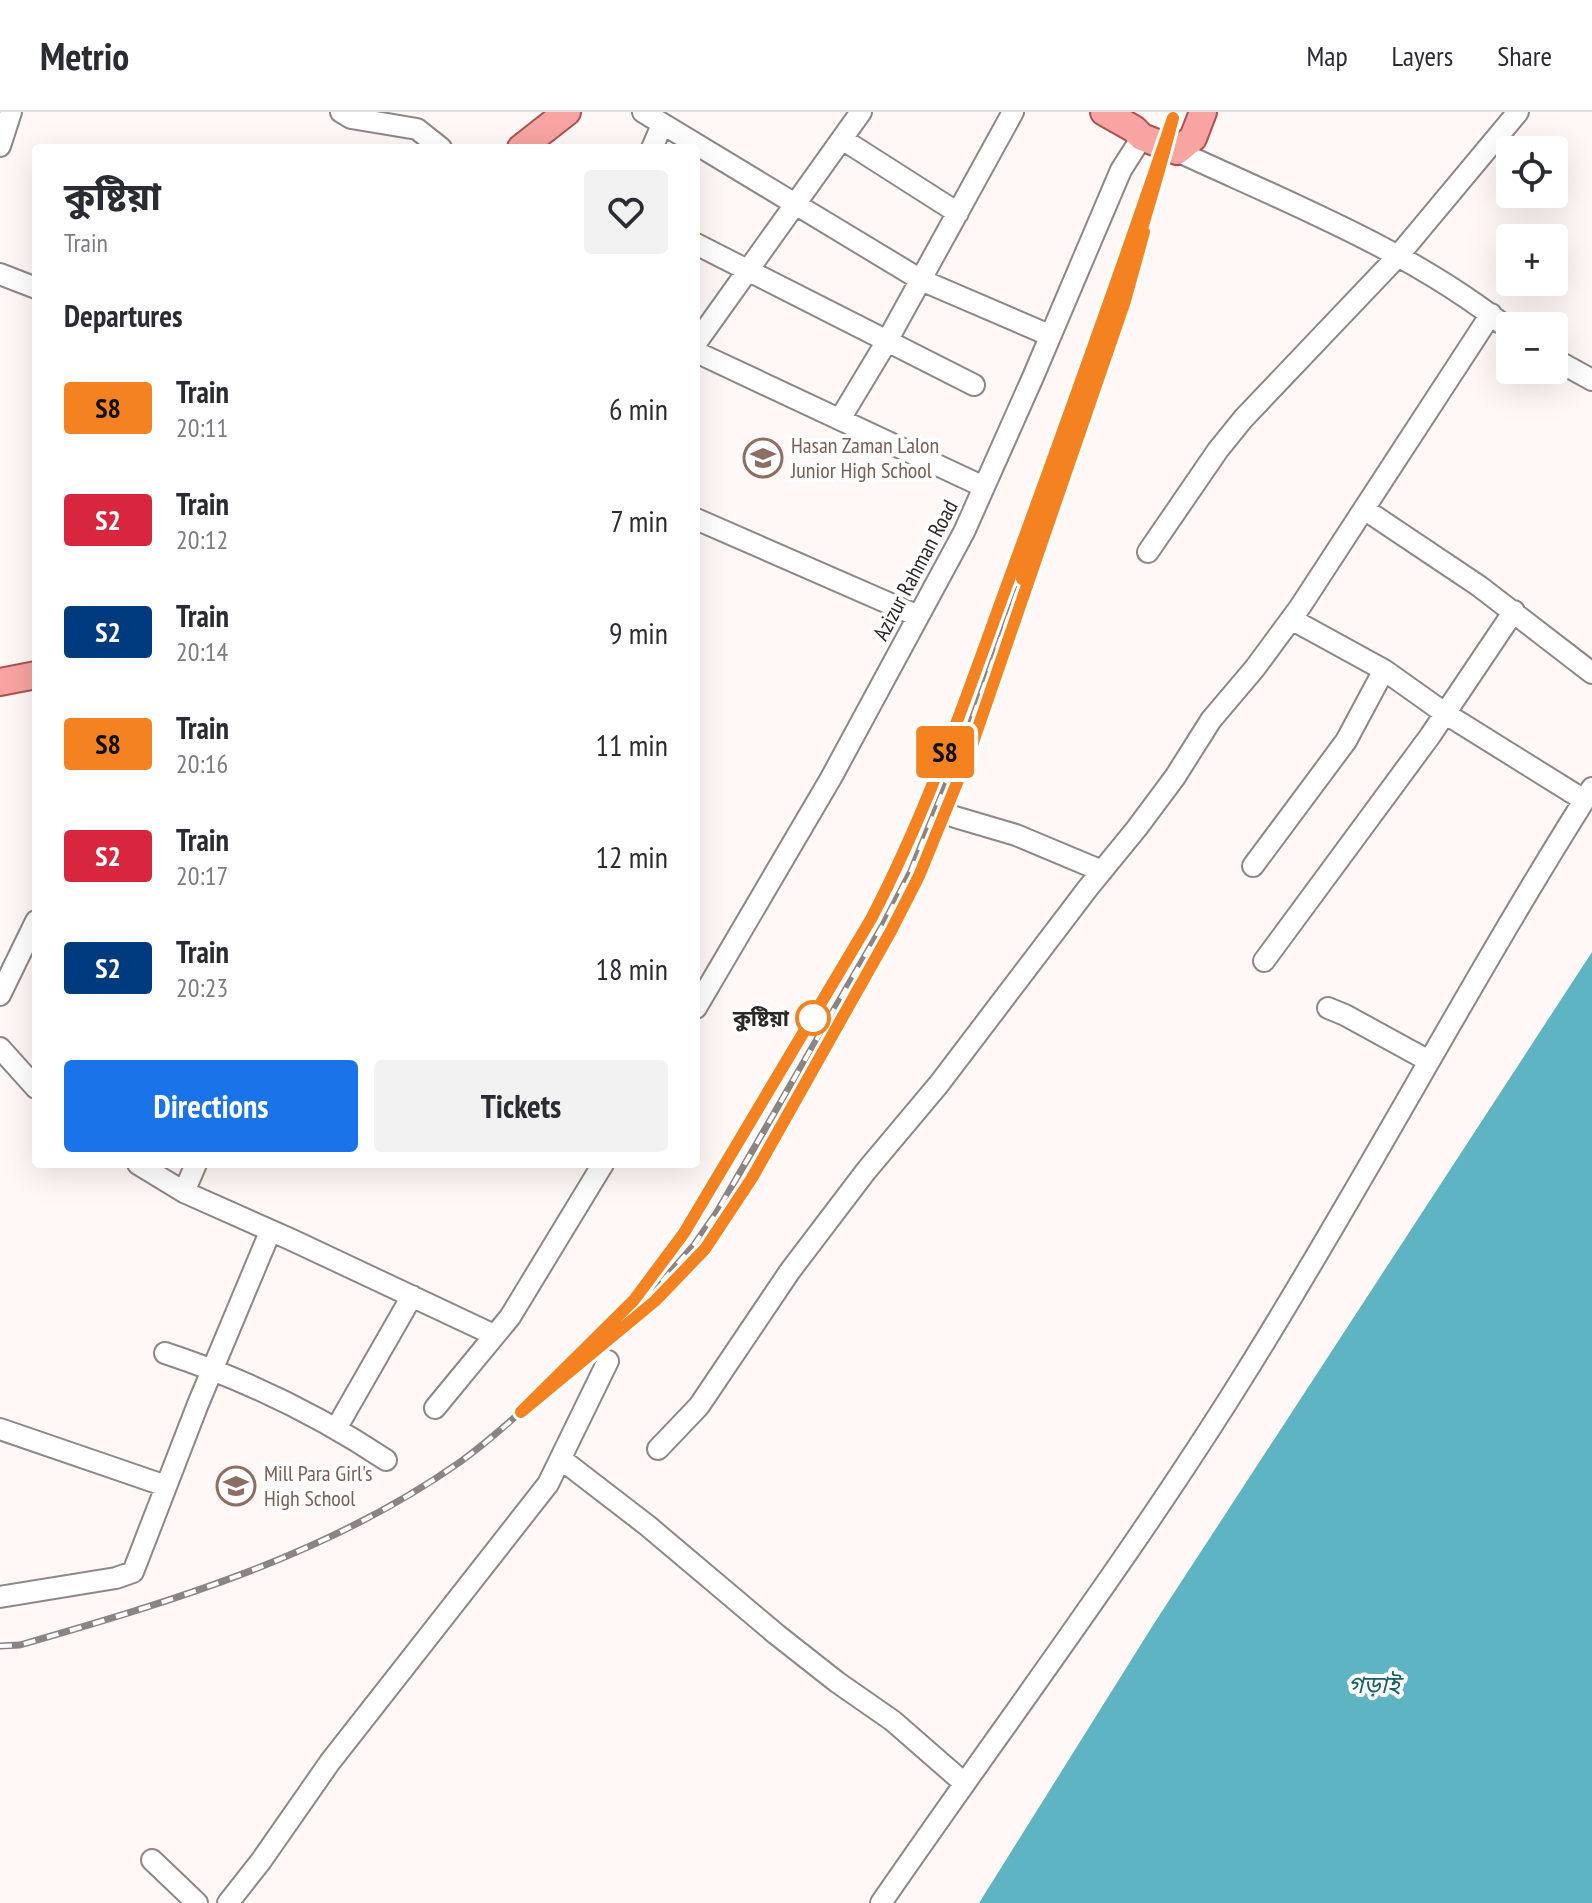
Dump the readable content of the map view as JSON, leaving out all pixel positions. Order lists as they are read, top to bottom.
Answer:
{
  "streets": {
    "street": ["Azizur Rahman Road"]
  },
  "water": ["গড়াই"],
  "places": {
    "school or university": ["Hasan Zaman Lalon Junior High School", "Mill Para Girl's High School"],
    "other": ["কুষ্টিয়া"]
  },
  "page": {
    "header": "Metrio",
    "nav": ["Map", "Layers", "Share"],
    "on_map": "S8",
    "map_buttons": ["+", "−"],
    "heading": [
      ["কুষ্টিয়া", "Train"],
      "Departures"
    ],
    "list": [
      {
        "mark": "S8",
        "name": "Train",
        "note": "20:11",
        "value": "6 min"
      },
      {
        "mark": "S2",
        "name": "Train",
        "note": "20:12",
        "value": "7 min"
      },
      {
        "mark": "S2",
        "name": "Train",
        "note": "20:14",
        "value": "9 min"
      },
      {
        "mark": "S8",
        "name": "Train",
        "note": "20:16",
        "value": "11 min"
      },
      {
        "mark": "S2",
        "name": "Train",
        "note": "20:17",
        "value": "12 min"
      },
      {
        "mark": "S2",
        "name": "Train",
        "note": "20:23",
        "value": "18 min"
      }
    ],
    "buttons": ["Directions", "Tickets"]
  }
}
